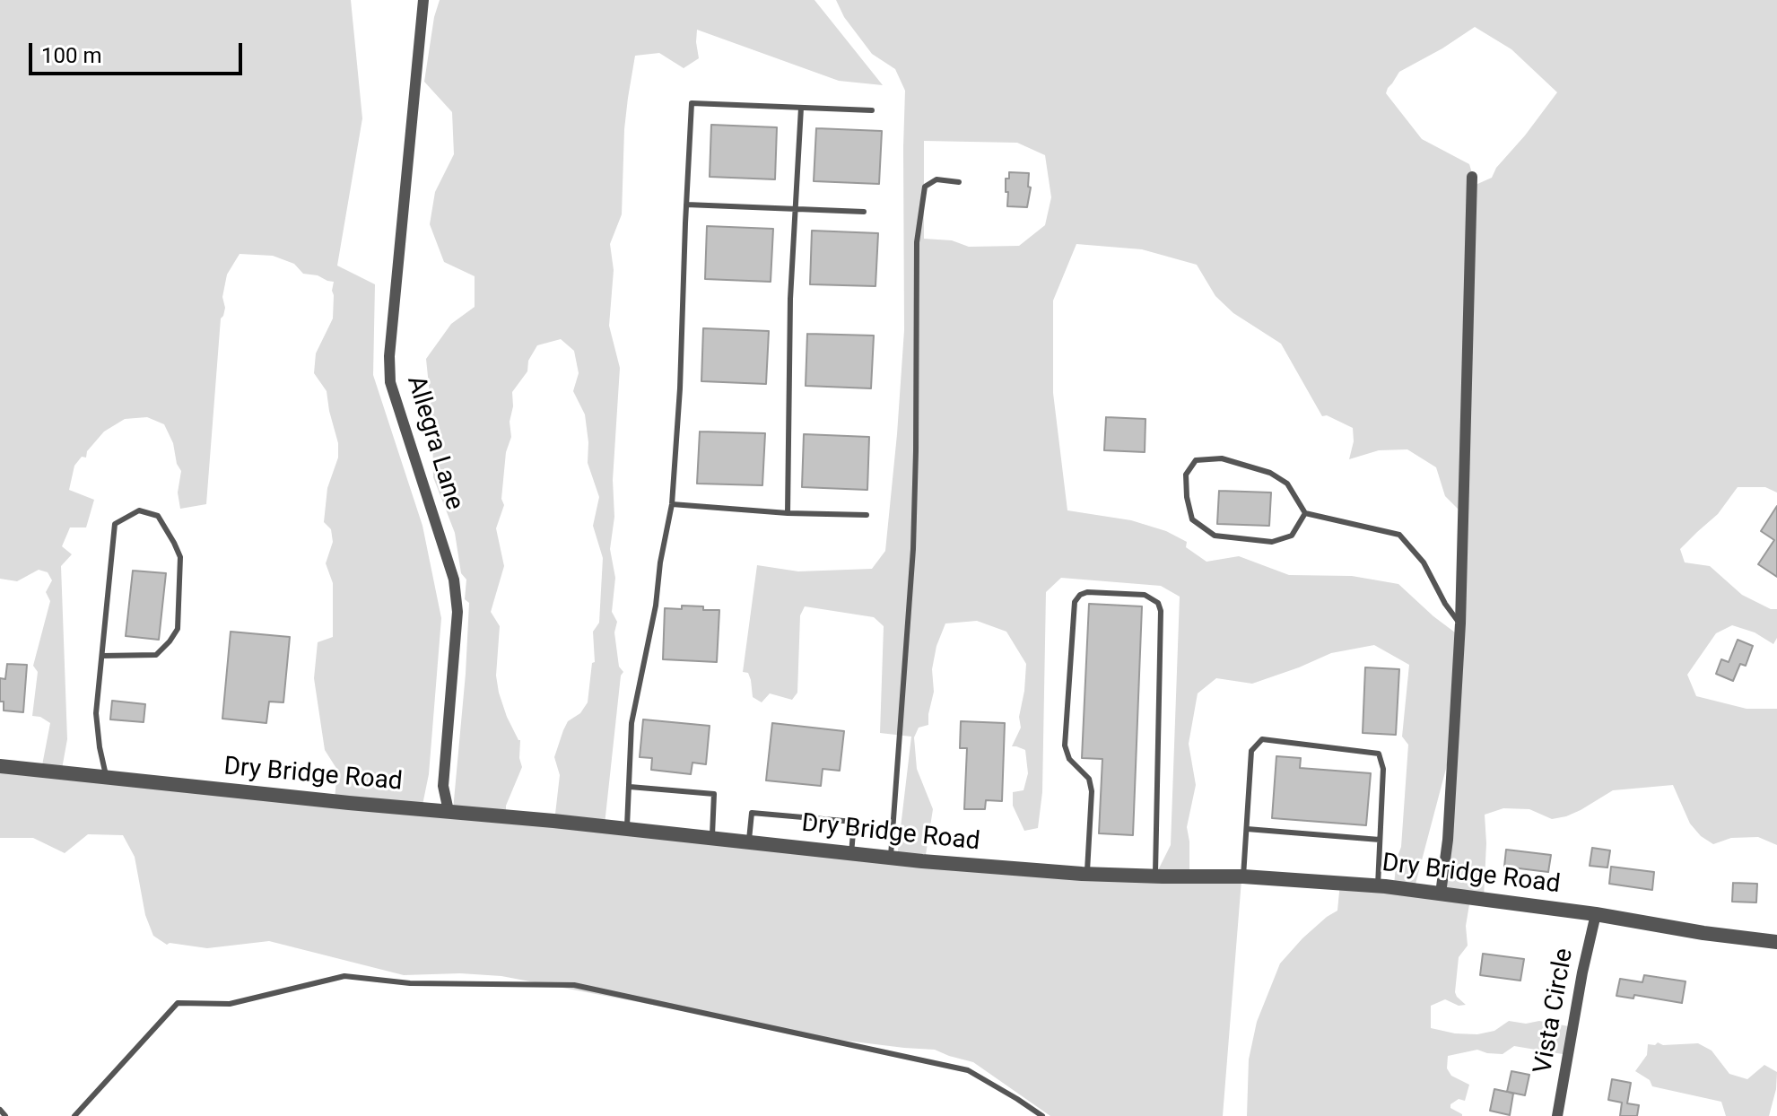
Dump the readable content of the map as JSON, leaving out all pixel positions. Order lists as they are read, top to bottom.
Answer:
{
  "streets": {
    "street": ["Allegra Lane", "Dry Bridge Road", "Vista Circle"]
  },
  "crossings": [
    ["Allegra Lane", "Dry Bridge Road"],
    ["Dry Bridge Road", "Vista Circle"]
  ],
  "scale_bar": "100 m"
}
